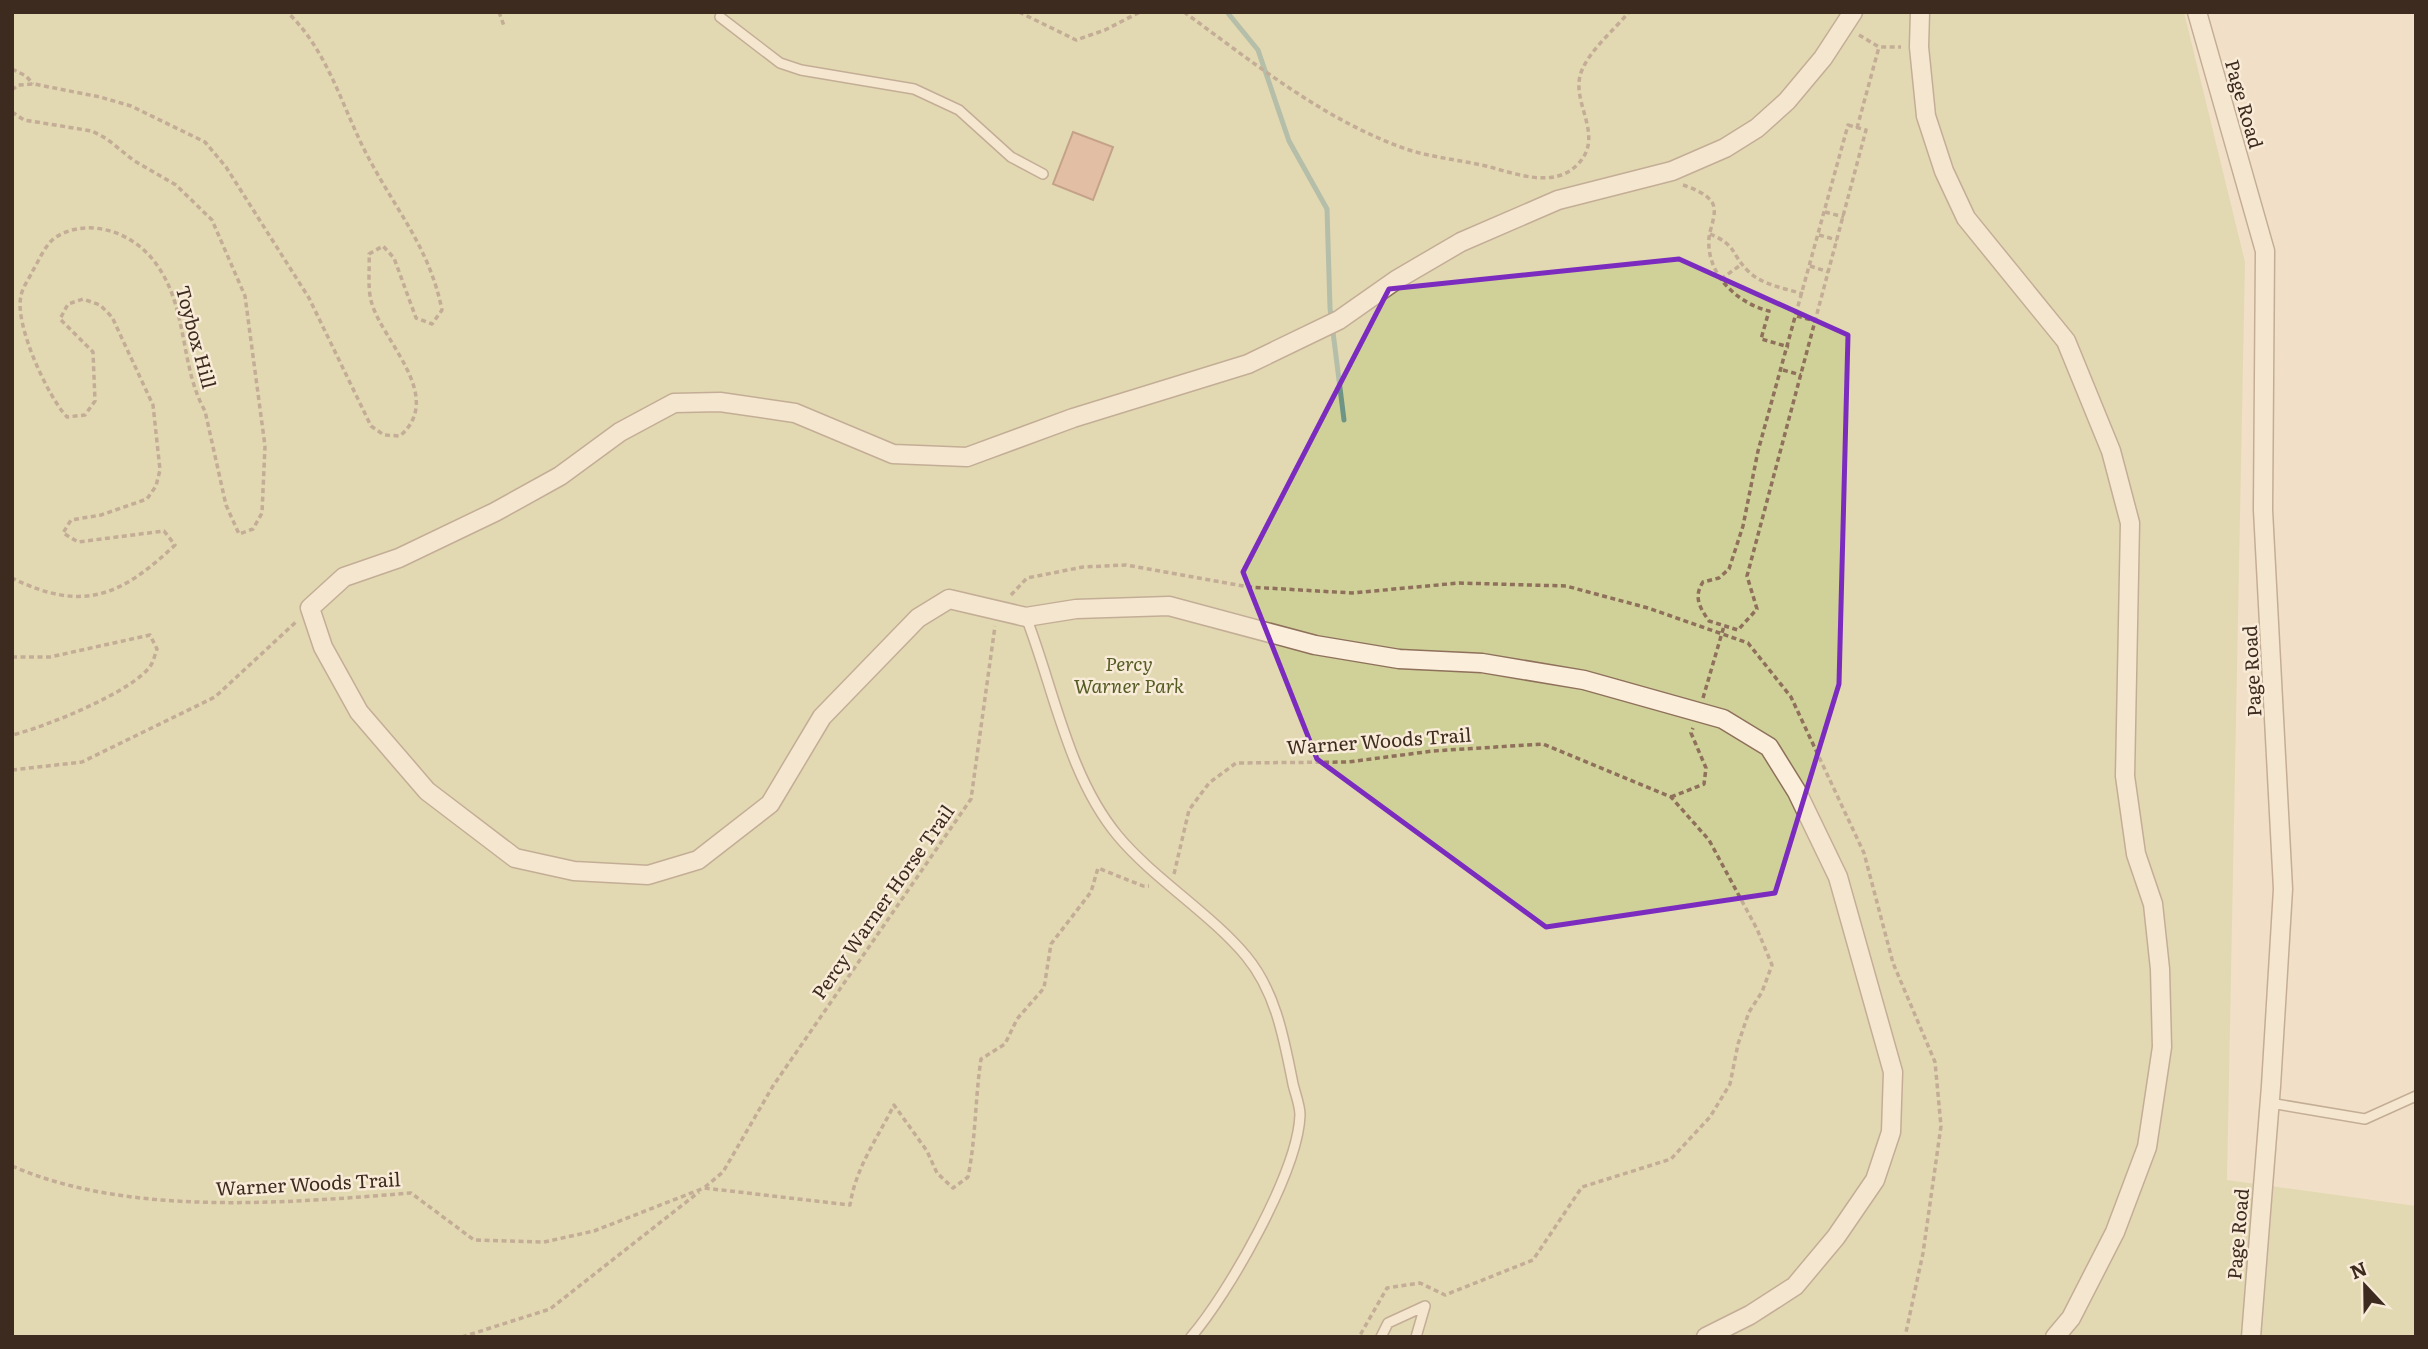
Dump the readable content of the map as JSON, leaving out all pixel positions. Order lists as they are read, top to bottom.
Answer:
{
  "streets": {
    "street": ["Page Road"],
    "path": ["Toybox Hill", "Warner Woods Trail", "Percy Warner Horse Trail"]
  },
  "crossings": [
    ["Warner Woods Trail", "Percy Warner Horse Trail"]
  ],
  "parks": ["Percy Warner Park"],
  "north": "top"
}
